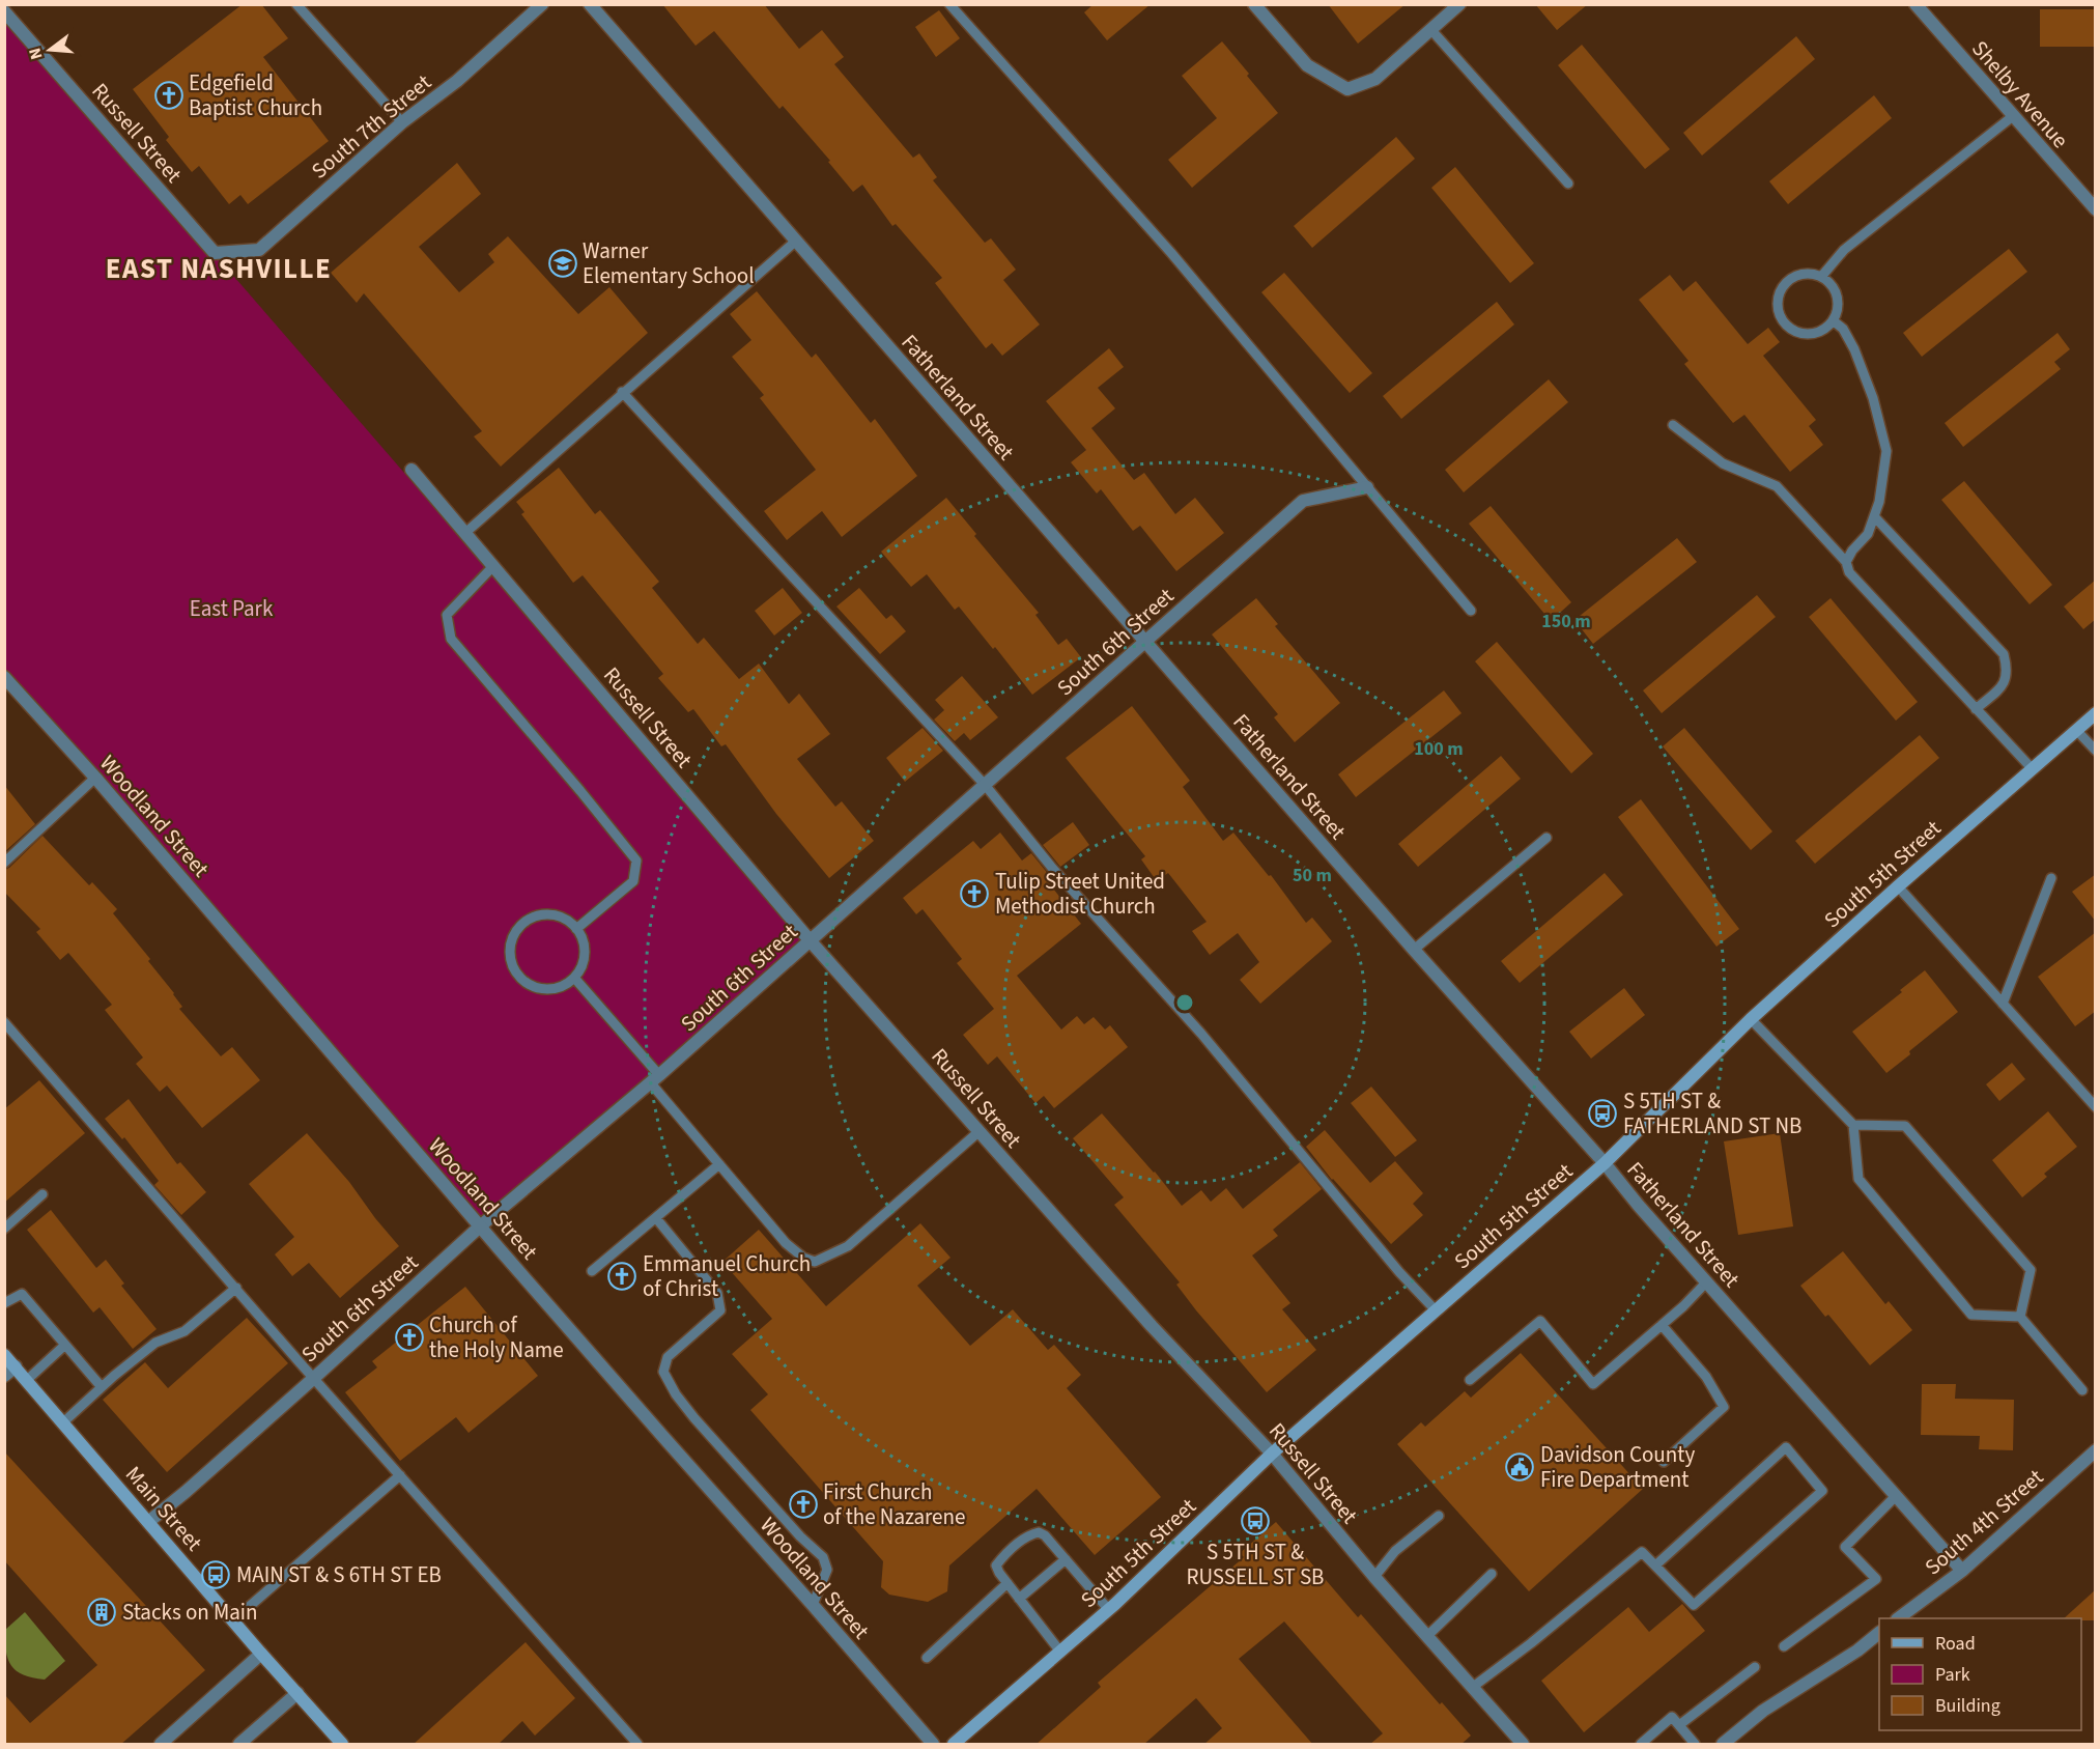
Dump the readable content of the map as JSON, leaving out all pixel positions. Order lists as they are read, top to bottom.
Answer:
{
  "streets": {
    "main road": ["South 5th Street", "Main Street"],
    "street": [
      "Shelby Avenue",
      "South 7th Street",
      "Russell Street",
      "Fatherland Street",
      "South 6th Street",
      "Woodland Street",
      "South 4th Street"
    ]
  },
  "crossings": [
    ["South 7th Street", "Russell Street"],
    ["Russell Street", "South 6th Street"],
    ["Russell Street", "South 5th Street"],
    ["Fatherland Street", "South 6th Street"],
    ["Fatherland Street", "South 5th Street"],
    ["Fatherland Street", "South 4th Street"],
    ["South 6th Street", "Woodland Street"],
    ["South 6th Street", "Main Street"]
  ],
  "districts": ["EAST NASHVILLE"],
  "parks": ["East Park"],
  "places": {
    "church": [
      "Edgefield Baptist Church",
      "Tulip Street United Methodist Church",
      "Emmanuel Church of Christ",
      "Church of the Holy Name",
      "First Church of the Nazarene"
    ],
    "school or university": ["Warner Elementary School"],
    "bus stop": ["S 5TH ST & FATHERLAND ST NB", "S 5TH ST & RUSSELL ST SB", "MAIN ST & S 6TH ST EB"],
    "public building": ["Davidson County Fire Department"],
    "building": ["Stacks on Main"]
  },
  "legend": ["Road", "Park", "Building"],
  "north": "left",
  "rings": ["150 m", "100 m", "50 m"]
}
